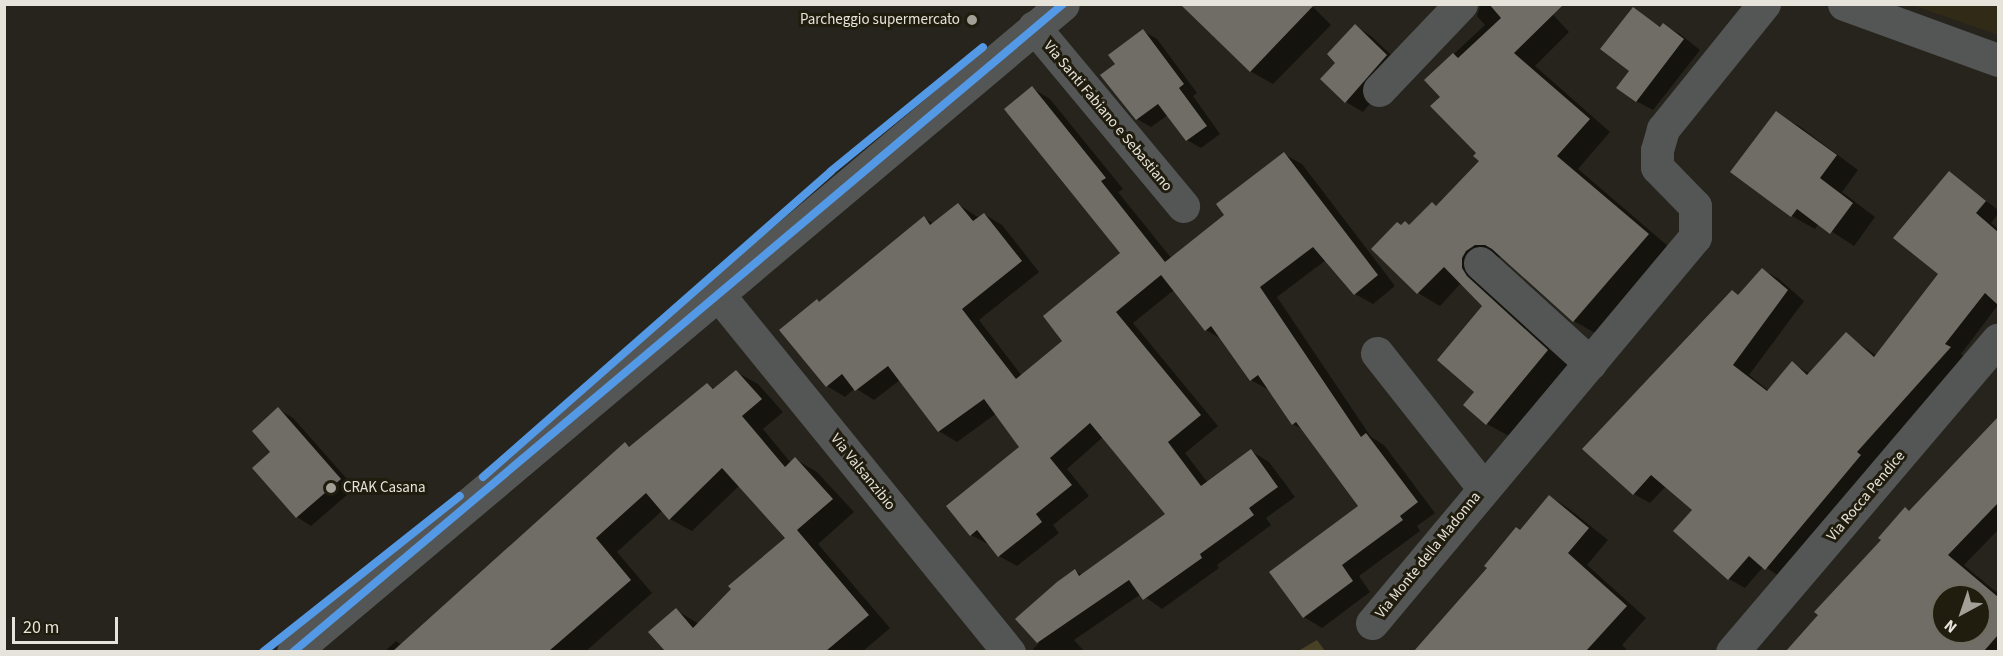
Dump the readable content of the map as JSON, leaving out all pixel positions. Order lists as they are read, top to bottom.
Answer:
{
  "streets": {
    "street": [
      "Via Santi Fabiano e Sebastiano",
      "Via Valsanzibio",
      "Via Rocca Pendice",
      "Via Monte della Madonna"
    ]
  },
  "crossings": [
    ["Via Santi Fabiano e Sebastiano", "Via Valsanzibio"]
  ],
  "places": ["Parcheggio supermercato", "CRAK Casana"],
  "scale_bar": "20 m",
  "north": "bottom left"
}
